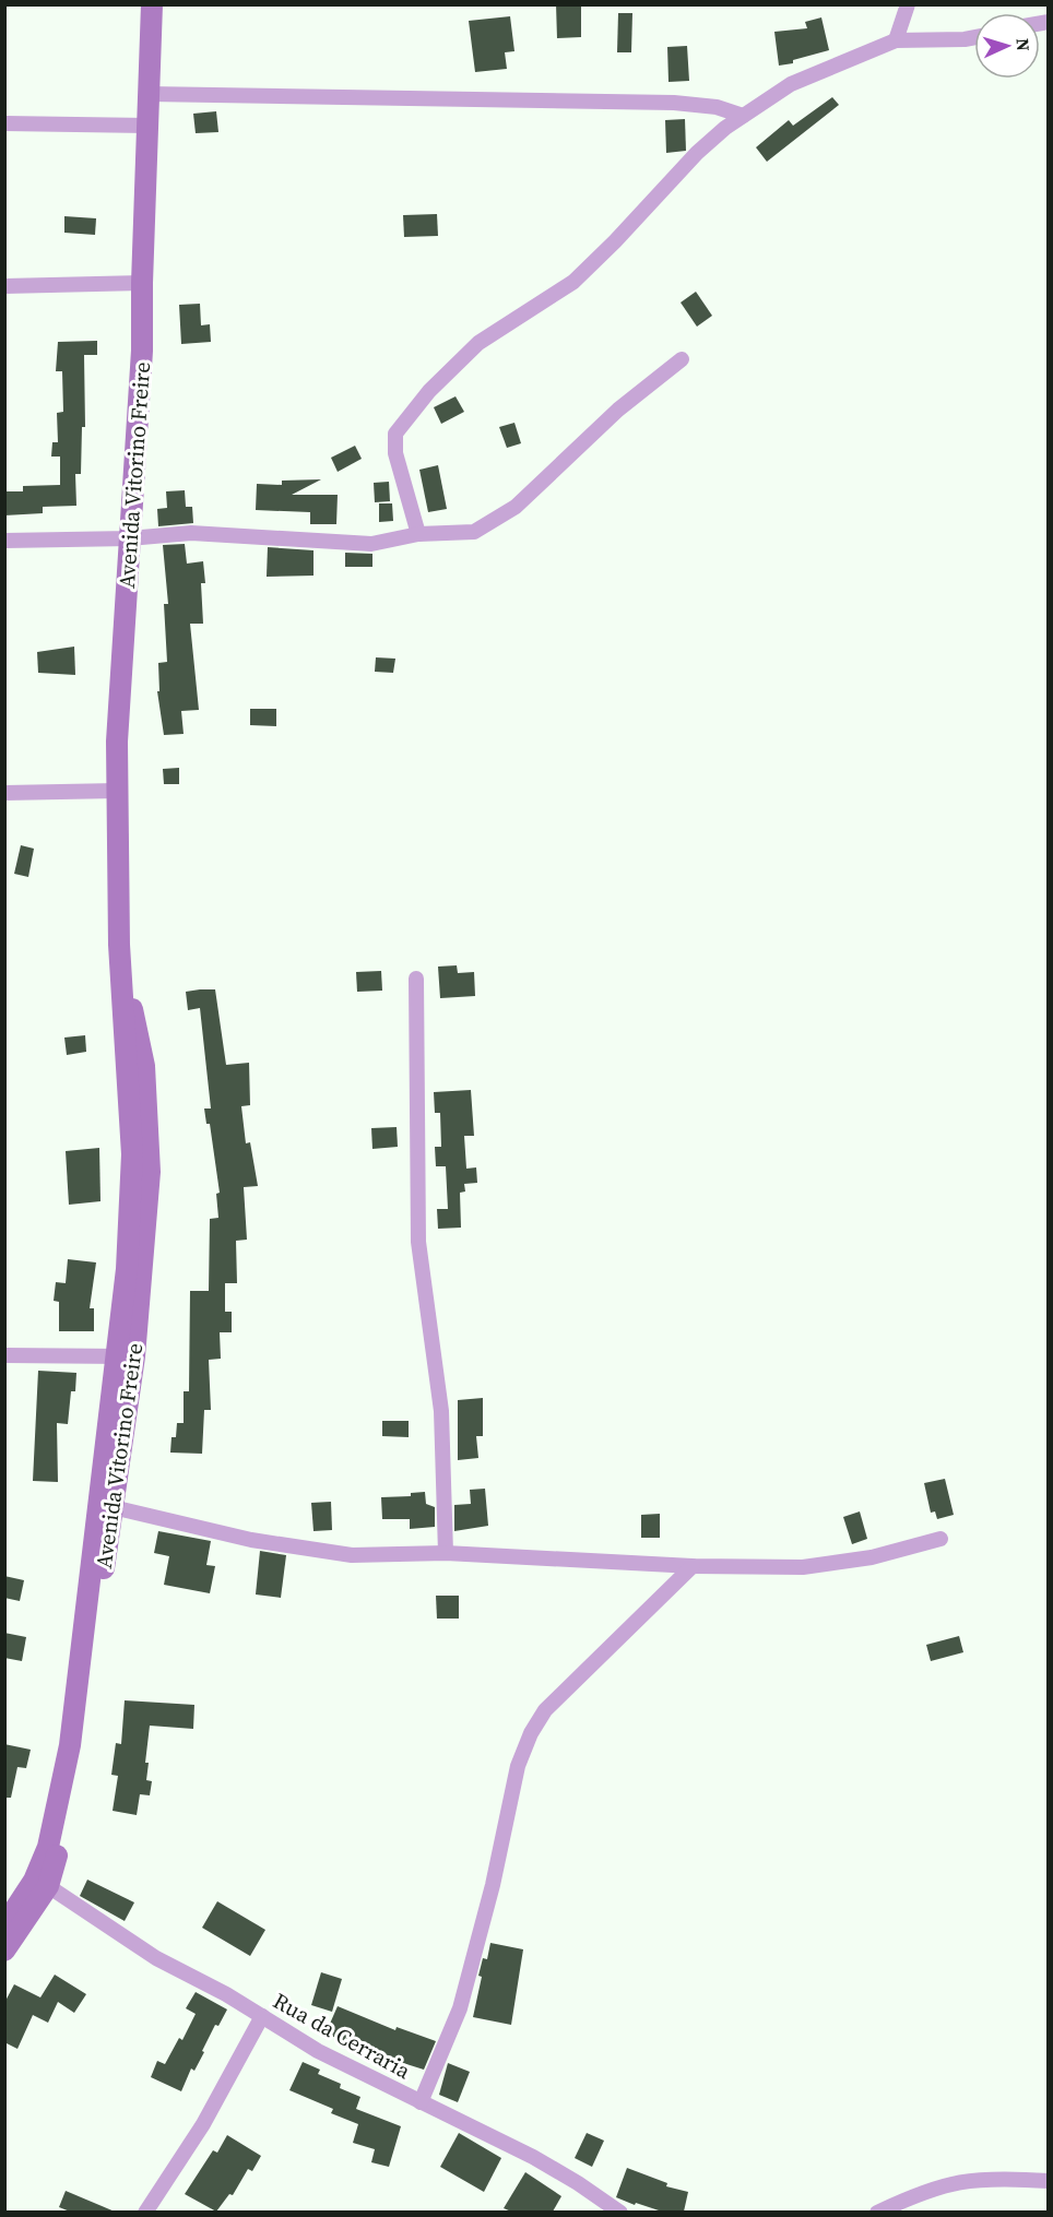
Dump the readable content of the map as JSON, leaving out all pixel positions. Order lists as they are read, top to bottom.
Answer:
{
  "streets": {
    "street": ["Avenida Vitorino Freire", "Rua da Cerraria"]
  },
  "crossings": [
    ["Avenida Vitorino Freire", "Rua da Cerraria"]
  ],
  "north": "right"
}
